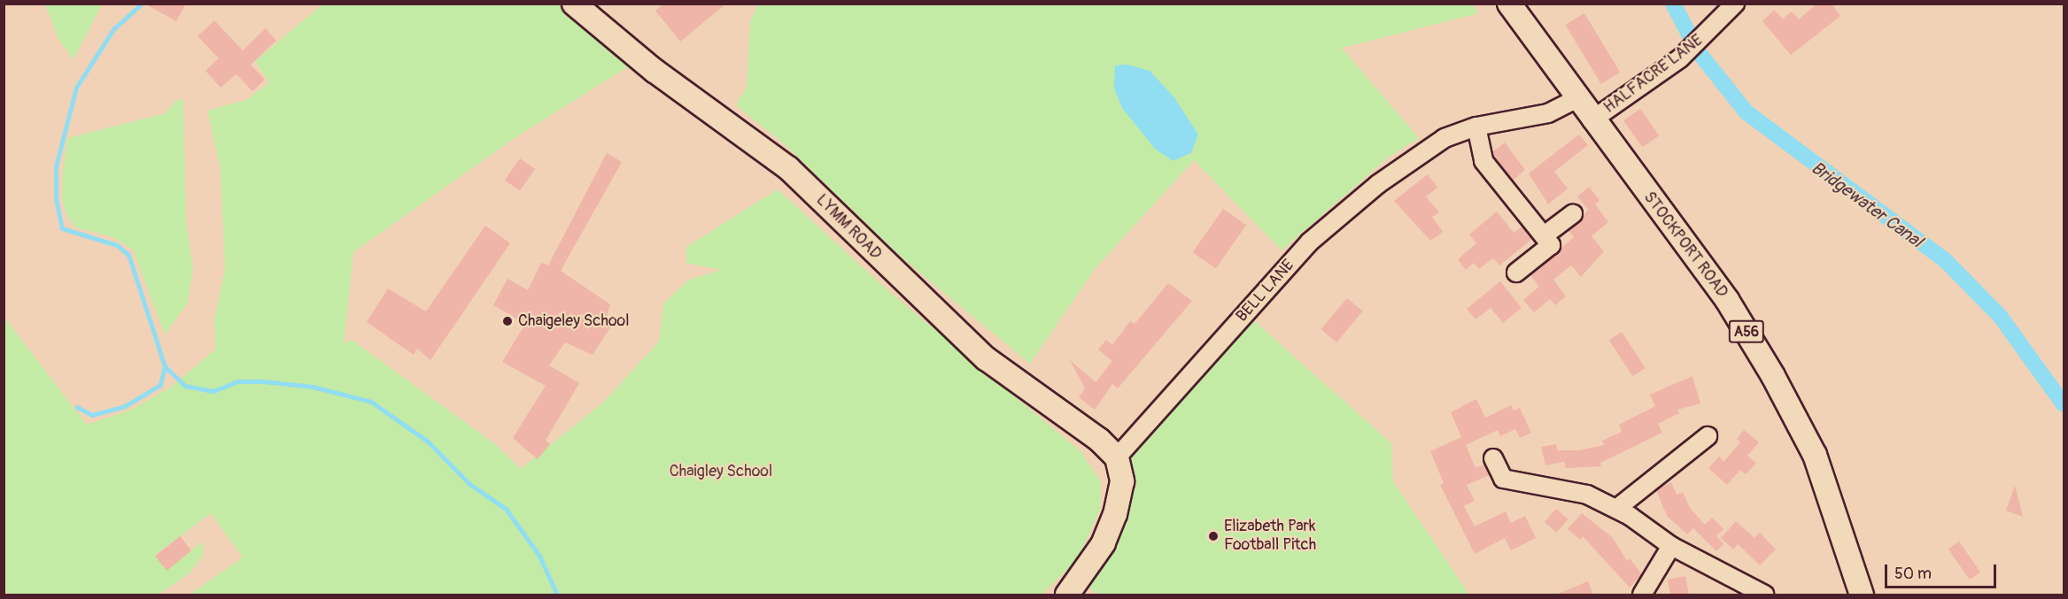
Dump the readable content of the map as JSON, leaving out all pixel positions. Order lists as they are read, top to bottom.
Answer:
{
  "streets": {
    "main road": ["LYMM ROAD", "STOCKPORT ROAD", "A56"],
    "street": ["HALFACRE LANE", "BELL LANE"]
  },
  "crossings": [
    ["HALFACRE LANE", "STOCKPORT ROAD"],
    ["LYMM ROAD", "BELL LANE"],
    ["STOCKPORT ROAD", "BELL LANE"]
  ],
  "water": ["Bridgewater Canal"],
  "parks": ["Chaigley School"],
  "places": ["Chaigeley School", "Elizabeth Park Football Pitch"],
  "scale_bar": "50 m"
}
